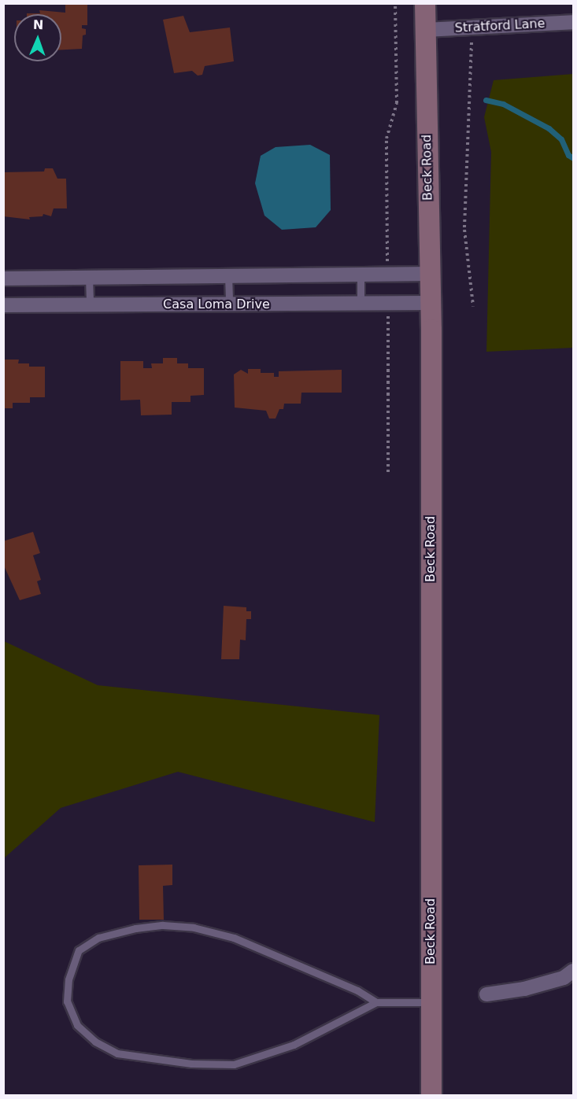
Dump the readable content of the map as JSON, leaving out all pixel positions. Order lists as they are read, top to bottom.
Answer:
{
  "streets": {
    "main road": ["Beck Road"],
    "street": ["Stratford Lane", "Casa Loma Drive"]
  },
  "crossings": [
    ["Stratford Lane", "Beck Road"],
    ["Beck Road", "Casa Loma Drive"]
  ],
  "north": "top"
}
